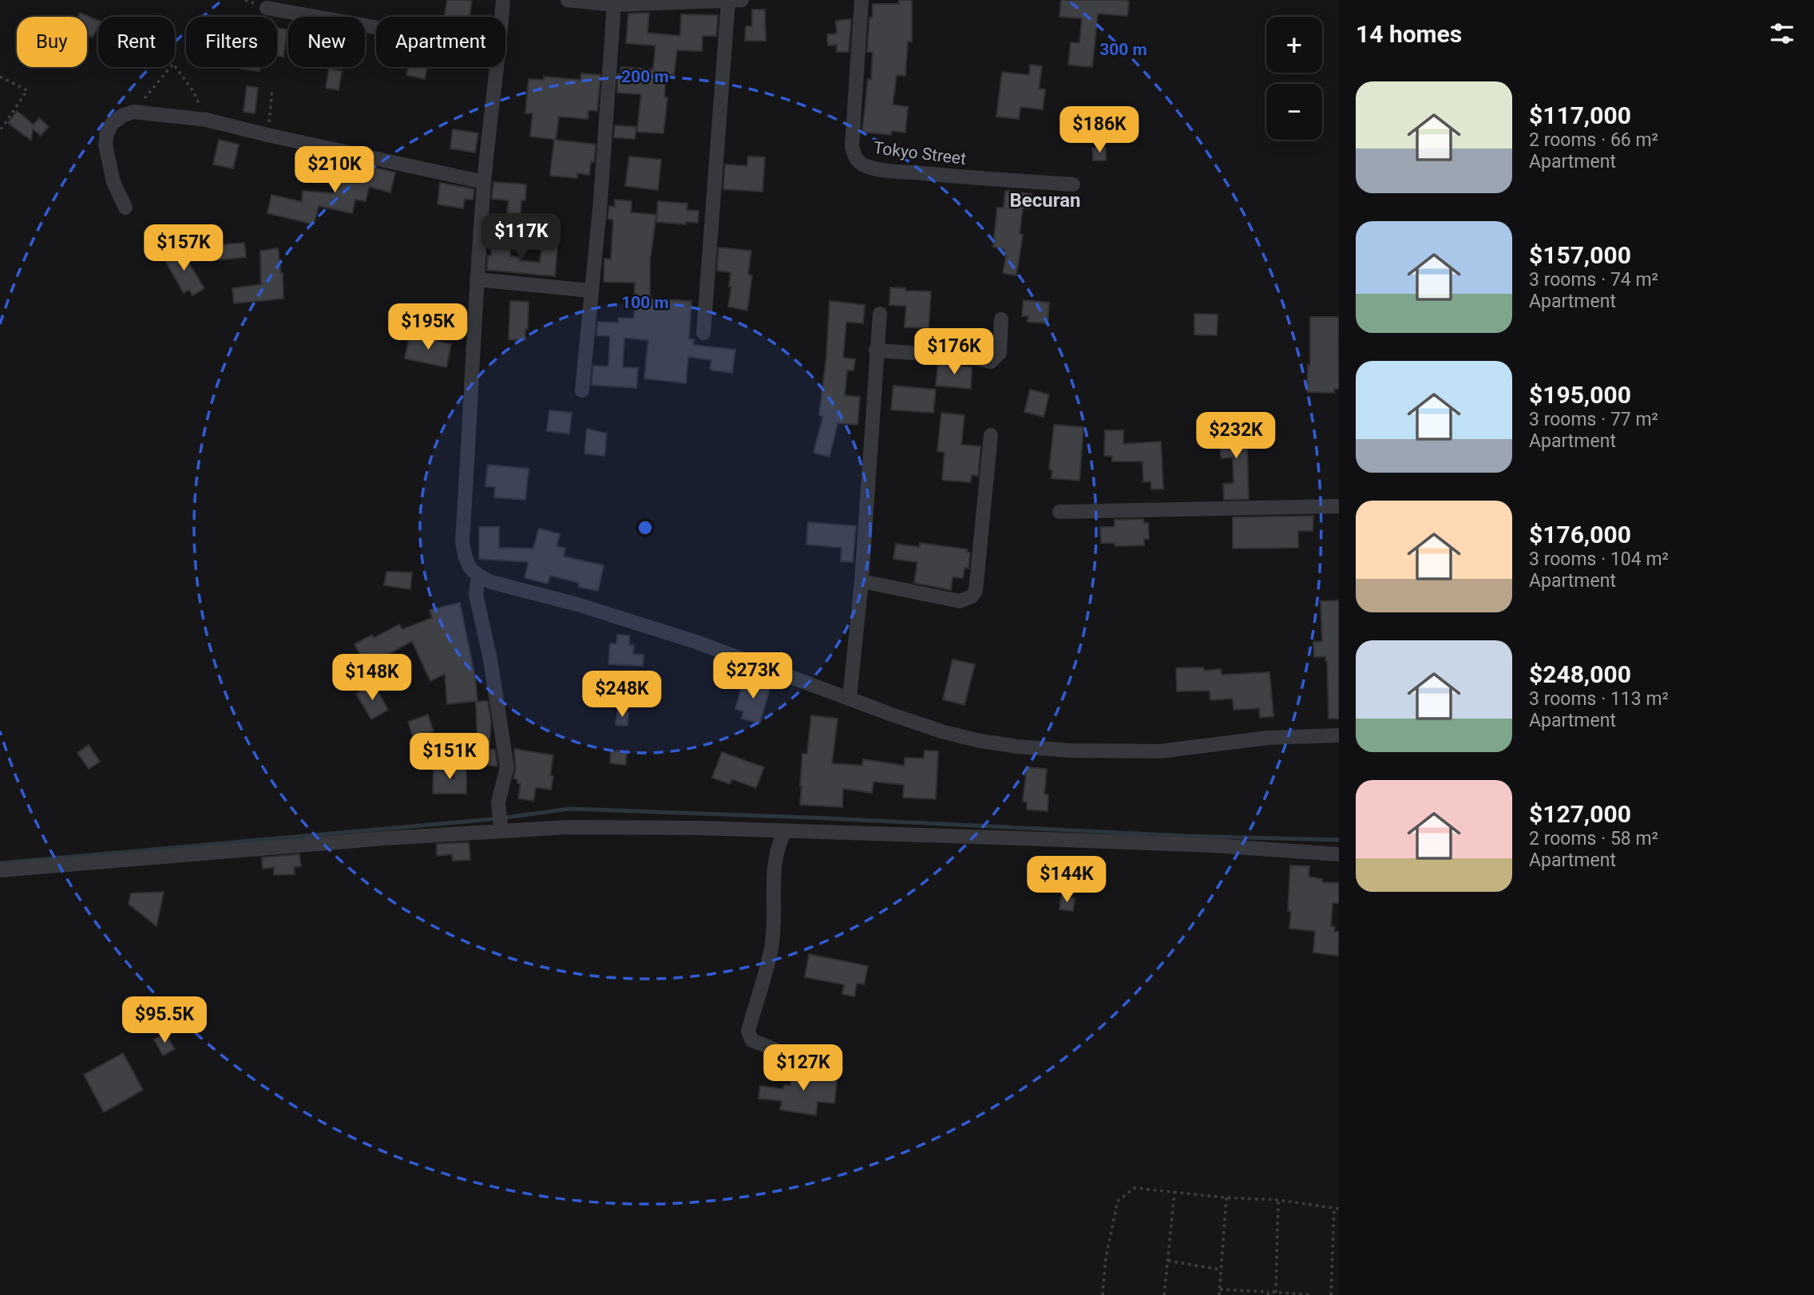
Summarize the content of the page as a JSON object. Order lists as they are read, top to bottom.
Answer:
{
  "streets": {
    "street": ["Tokyo Street"]
  },
  "districts": ["Becuran"],
  "page": {
    "heading": "14 homes",
    "map_buttons": ["+", "−"],
    "chip": [
      "Buy",
      "Rent",
      "Filters",
      "New",
      "Apartment"
    ],
    "list": [
      {
        "name": "$117,000",
        "note": "2 rooms · 66 m² · Apartment"
      },
      {
        "name": "$157,000",
        "note": "3 rooms · 74 m² · Apartment"
      },
      {
        "name": "$195,000",
        "note": "3 rooms · 77 m² · Apartment"
      },
      {
        "name": "$176,000",
        "note": "3 rooms · 104 m² · Apartment"
      },
      {
        "name": "$248,000",
        "note": "3 rooms · 113 m² · Apartment"
      },
      {
        "name": "$127,000",
        "note": "2 rooms · 58 m² · Apartment"
      }
    ],
    "price": [
      "$186K",
      "$210K",
      "$117K",
      "$157K",
      "$195K",
      "$176K",
      "$232K",
      "$273K",
      "$148K",
      "$248K",
      "$151K",
      "$144K",
      "$95.5K",
      "$127K"
    ]
  },
  "rings": ["300 m", "200 m", "100 m"]
}
